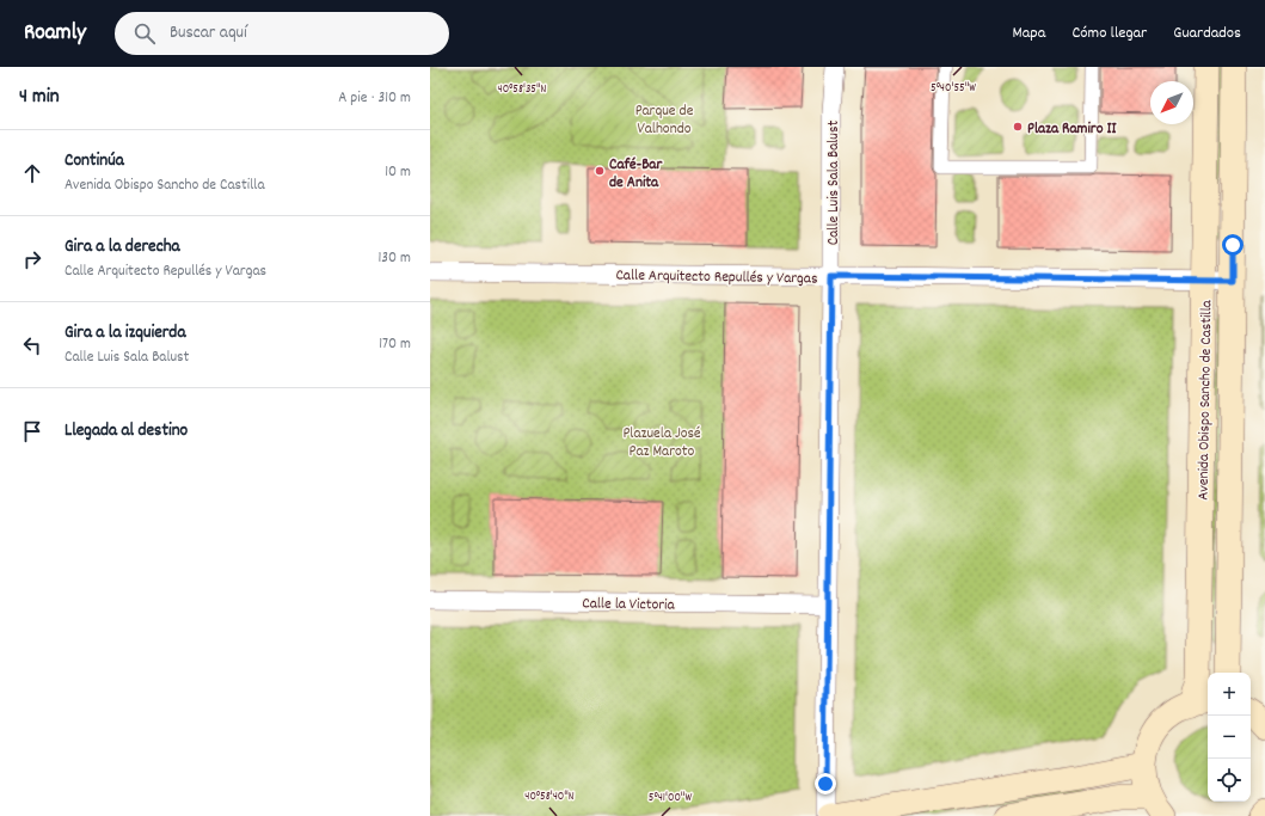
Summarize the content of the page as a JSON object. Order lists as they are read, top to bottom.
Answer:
{
  "streets": {
    "main road": ["Avenida Obispo Sancho de Castilla"],
    "street": ["Calle Luis Sala Balust", "Calle Arquitecto Repullés y Vargas", "Calle la Victoria"]
  },
  "crossings": [
    ["Calle Luis Sala Balust", "Calle Arquitecto Repullés y Vargas"],
    ["Calle Luis Sala Balust", "Calle la Victoria"],
    ["Calle Arquitecto Repullés y Vargas", "Avenida Obispo Sancho de Castilla"]
  ],
  "parks": ["Parque de Valhondo", "Plazuela José Paz Maroto"],
  "places": ["Plaza Ramiro II", "Café-Bar de Anita"],
  "north": "bottom left",
  "page": {
    "header": "Roamly",
    "search": "Buscar aquí",
    "nav": ["Mapa", "Cómo llegar", "Guardados"],
    "heading": ["4 min", "A pie · 310 m"],
    "list": [
      ["Continúa", "Avenida Obispo Sancho de Castilla", "10 m"],
      ["Gira a la derecha", "Calle Arquitecto Repullés y Vargas", "130 m"],
      ["Gira a la izquierda", "Calle Luis Sala Balust", "170 m"],
      "Llegada al destino"
    ],
    "map_buttons": ["+", "−"]
  },
  "coordinates": [
    "5°40'55\"W",
    "40°58'35\"N",
    "40°58'40\"N",
    "5°41'00\"W"
  ]
}
